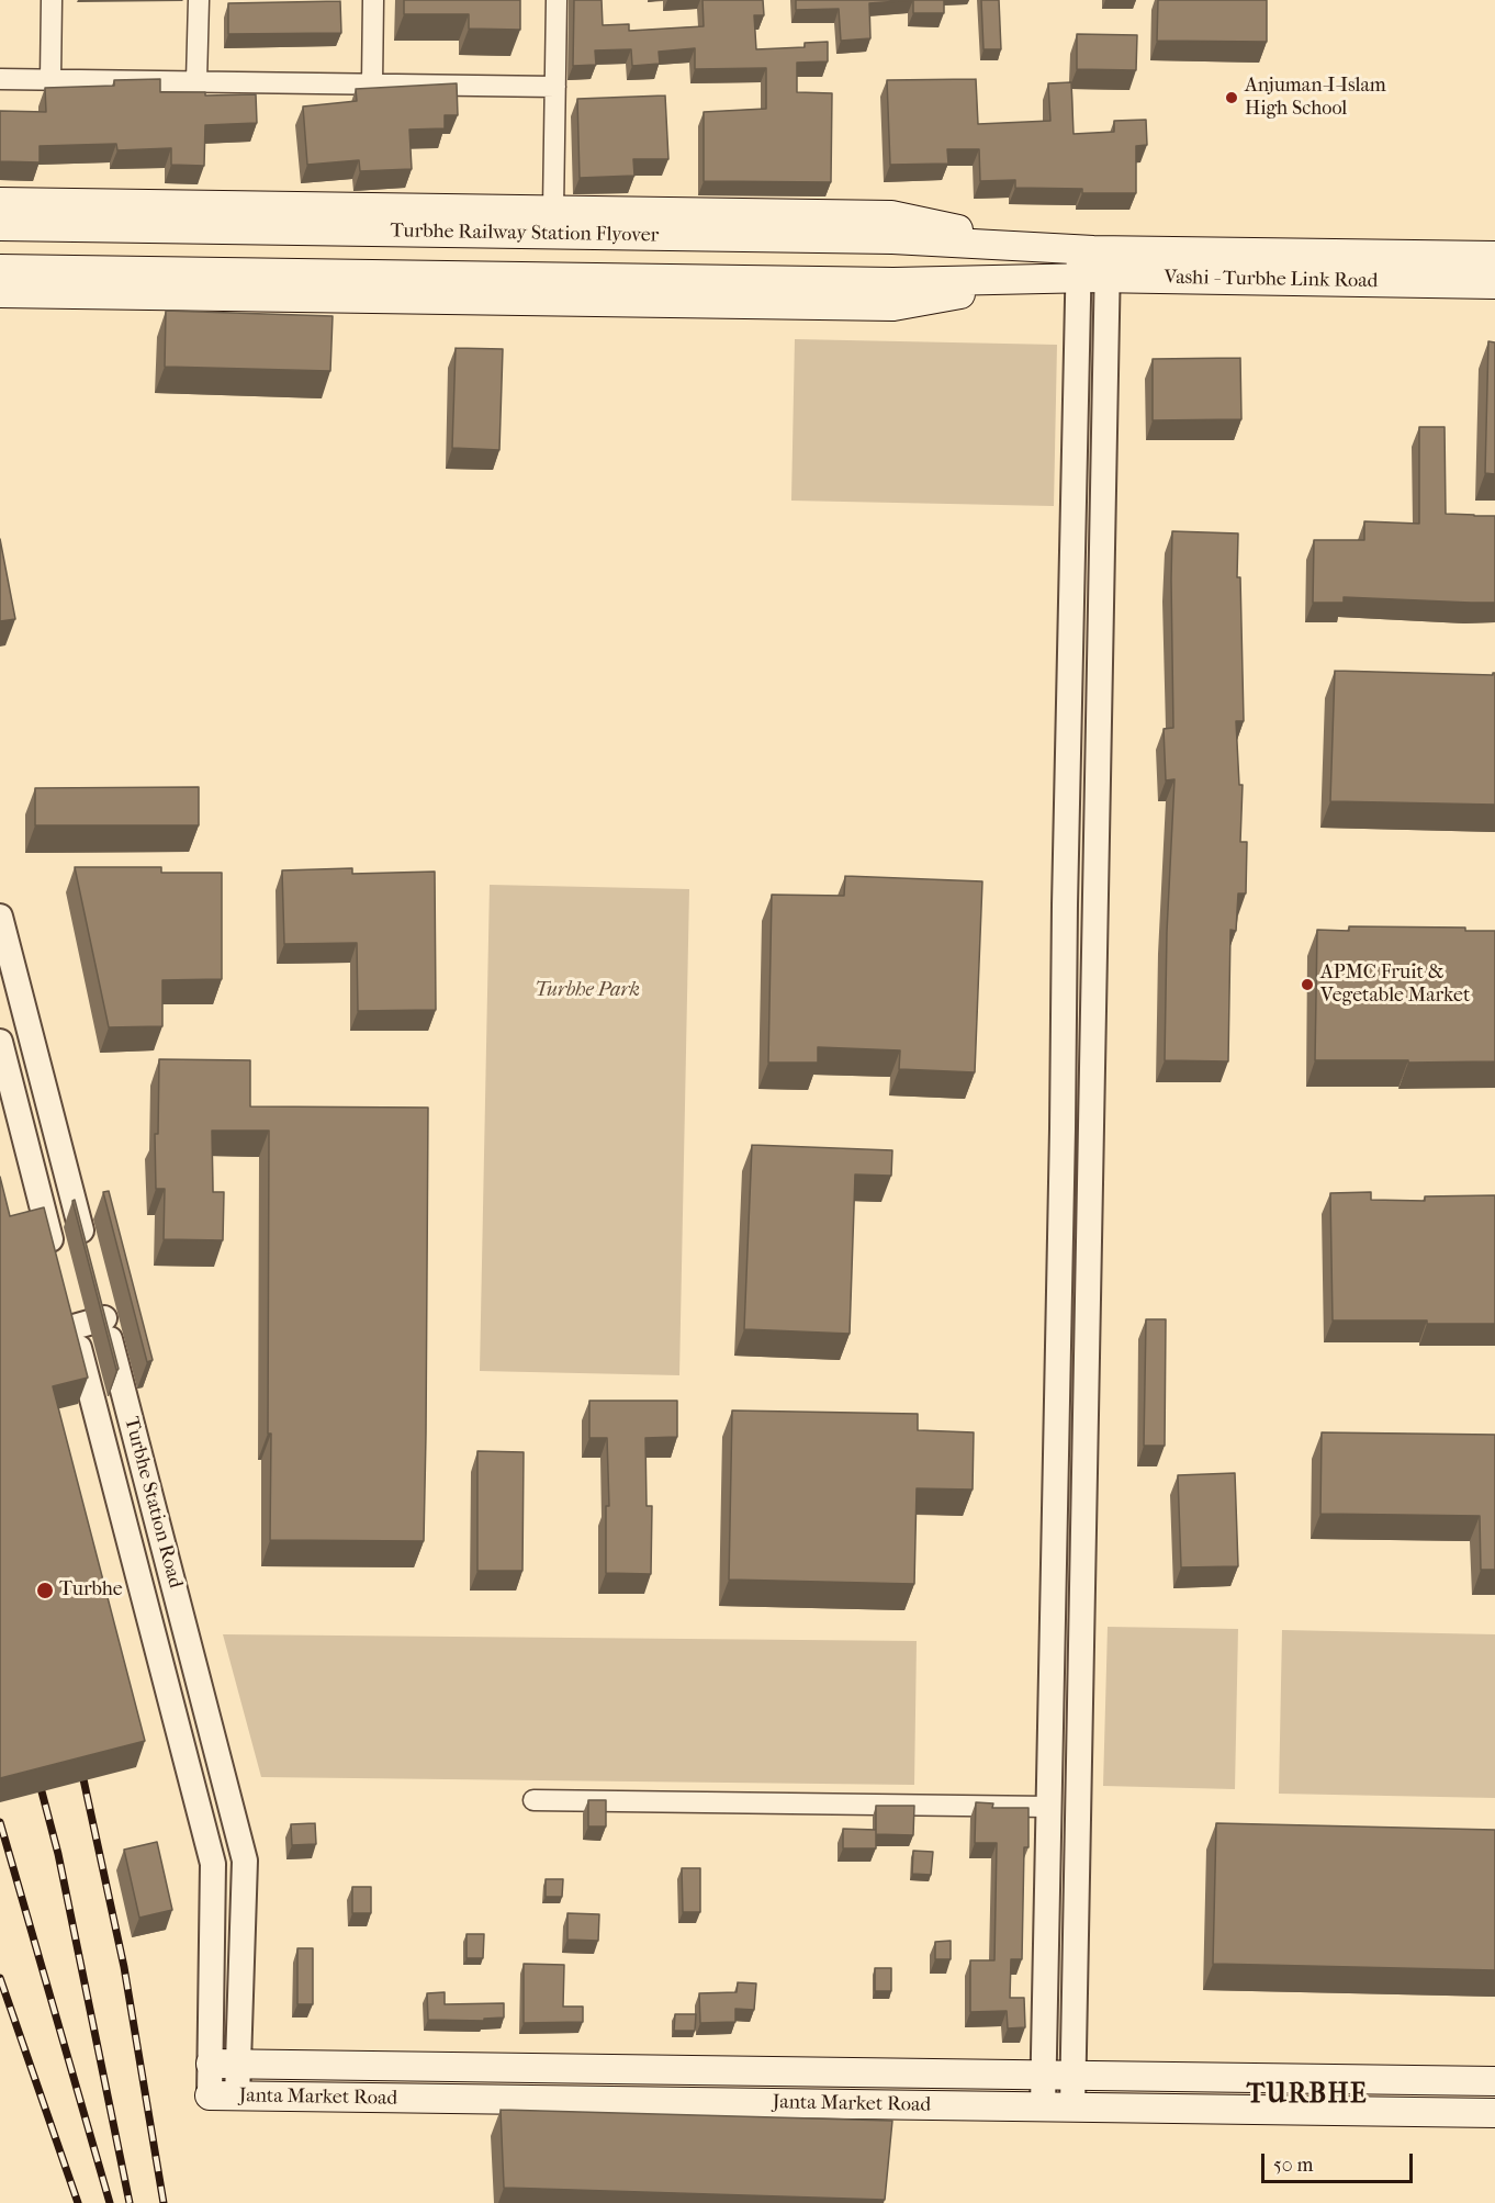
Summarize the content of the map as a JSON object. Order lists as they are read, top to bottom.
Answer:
{
  "streets": {
    "main road": ["Turbhe Railway Station Flyover", "Vashi - Turbhe Link Road", "Janta Market Road"],
    "street": ["Turbhe Station Road"]
  },
  "crossings": [
    ["Turbhe Railway Station Flyover", "Vashi - Turbhe Link Road"],
    ["Turbhe Station Road", "Janta Market Road"]
  ],
  "districts": ["TURBHE"],
  "parks": ["Turbhe Park"],
  "places": ["Anjuman-I-Islam High School", "APMC Fruit & Vegetable Market", "Turbhe"],
  "scale_bar": "50 m"
}
